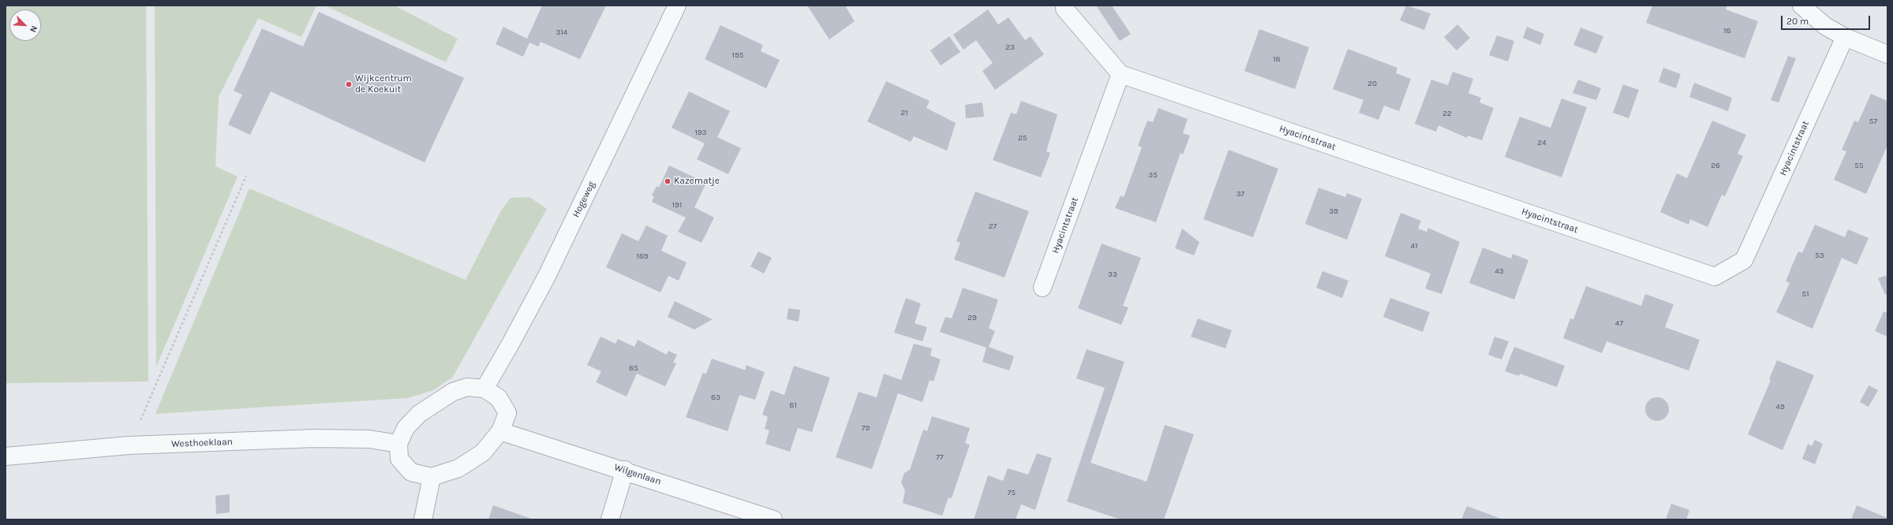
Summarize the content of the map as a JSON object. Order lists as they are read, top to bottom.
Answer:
{
  "streets": {
    "street": [
      "Hyacintstraat",
      "Hogeweg",
      "Westhoeklaan",
      "Wilgenlaan"
    ]
  },
  "crossings": [
    ["Hogeweg", "Westhoeklaan"],
    ["Hogeweg", "Wilgenlaan"],
    ["Westhoeklaan", "Wilgenlaan"]
  ],
  "places": ["Wijkcentrum de Koekuit", "Kazematje"],
  "house_numbers": [
    "18",
    "314",
    "23",
    "195",
    "18",
    "20",
    "21",
    "22",
    "57",
    "193",
    "25",
    "24",
    "26",
    "55",
    "35",
    "37",
    "191",
    "39",
    "27",
    "41",
    "53",
    "189",
    "43",
    "33",
    "51",
    "29",
    "47",
    "85",
    "83",
    "81",
    "49",
    "79",
    "77",
    "75"
  ],
  "scale_bar": "20 m",
  "north": "bottom right"
}
